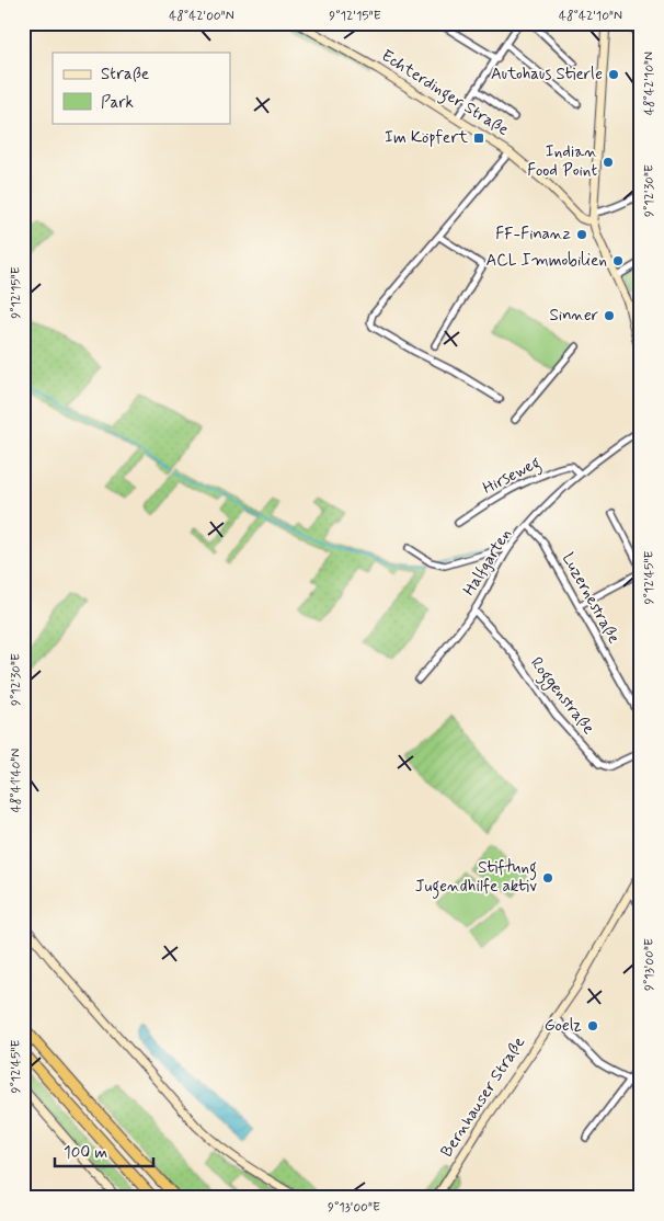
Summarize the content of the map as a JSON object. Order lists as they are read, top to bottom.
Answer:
{
  "streets": {
    "main road": ["Echterdinger Straße", "Bernhauser Straße"],
    "street": [
      "Hirseweg",
      "Halfgarten",
      "Luzernestraße",
      "Roggenstraße"
    ]
  },
  "crossings": [
    ["Hirseweg", "Halfgarten"],
    ["Halfgarten", "Luzernestraße"],
    ["Halfgarten", "Roggenstraße"]
  ],
  "places": {
    "other": [
      "Autohaus Stierle",
      "Indian Food Point",
      "FF-Finanz",
      "ACL Immobilien",
      "Sinner",
      "Stiftung Jugendhilfe aktiv",
      "Goelz"
    ],
    "transit": ["Im Köpfert"]
  },
  "legend": ["Straße", "Park"],
  "scale_bar": "100 m",
  "coordinates": [
    "48°42'00\"N",
    "9°12'15\"E",
    "48°42'10\"N",
    "9°12'30\"E",
    "9°12'45\"E",
    "48°41'40\"N",
    "9°13'00\"E"
  ]
}
